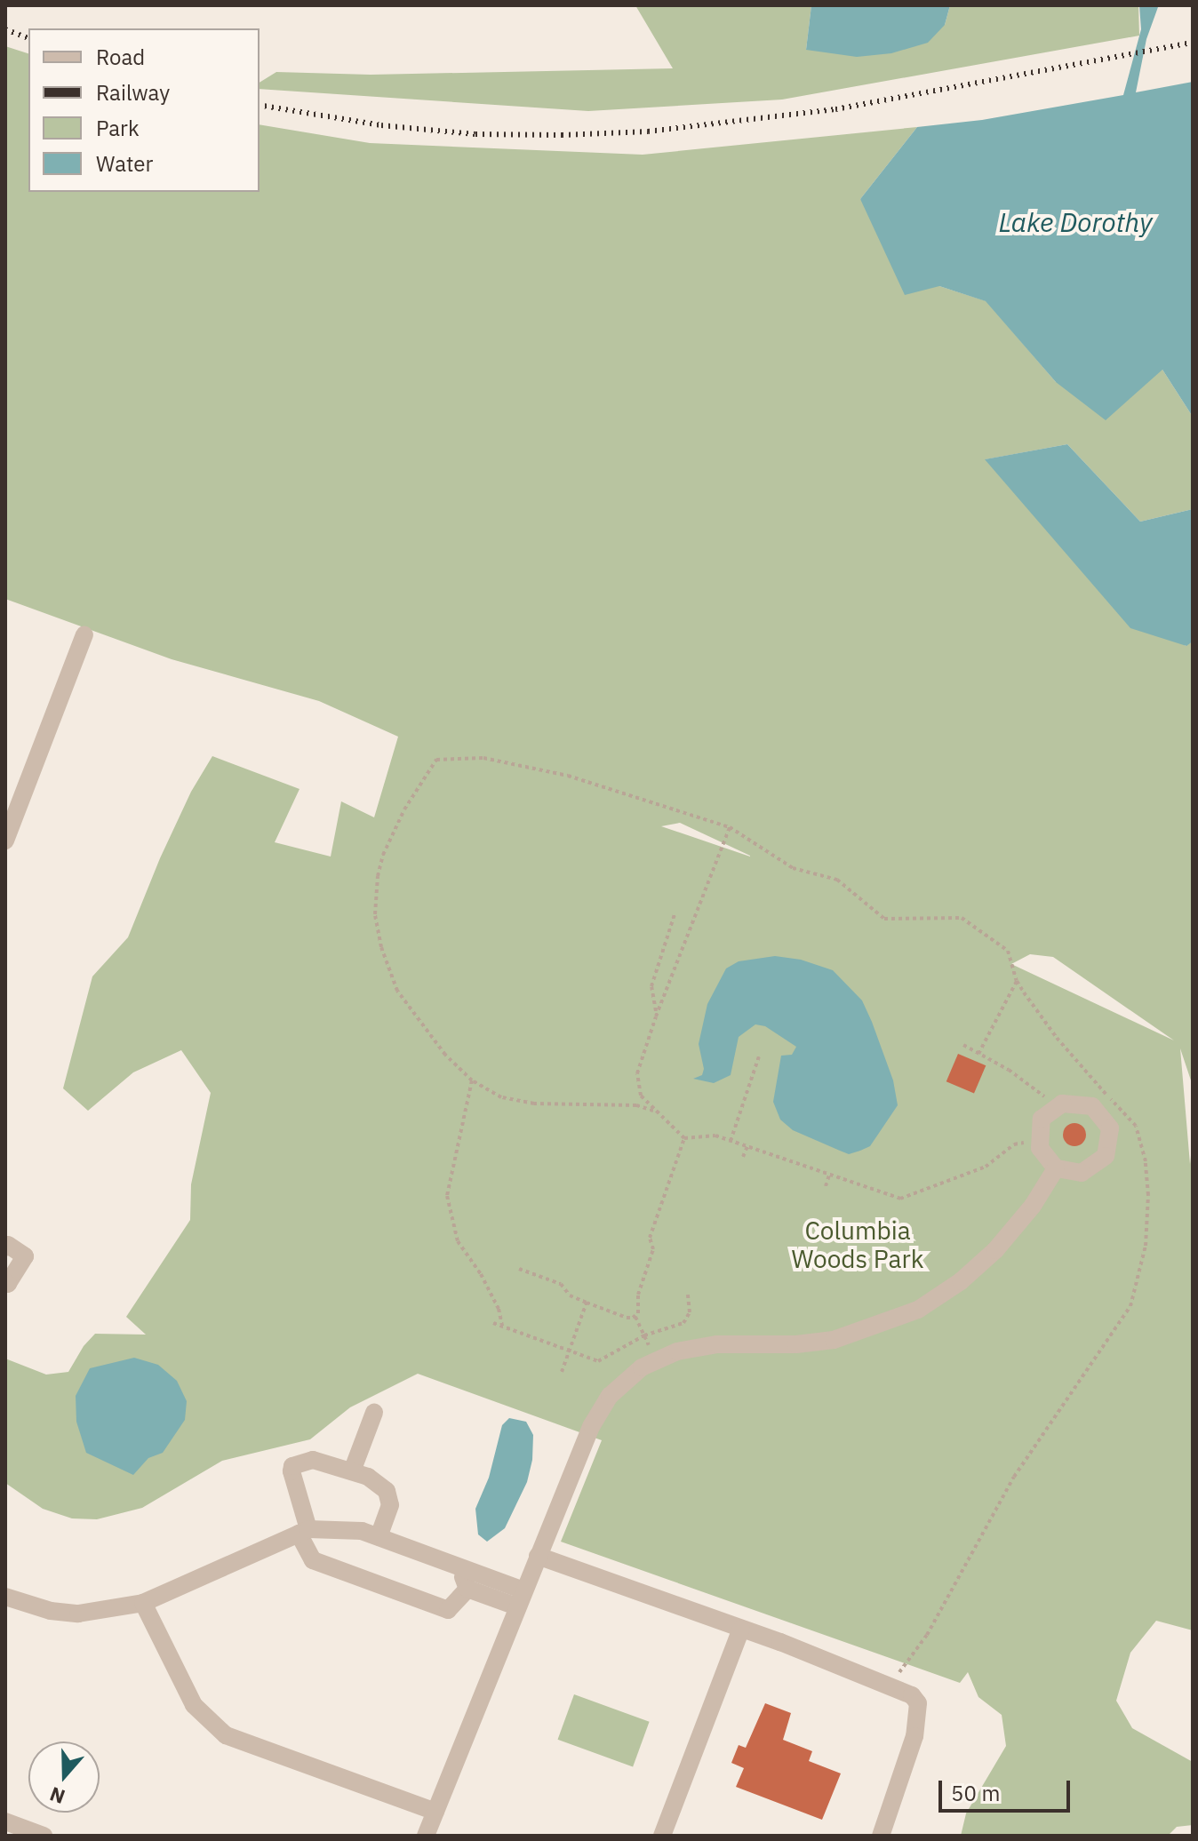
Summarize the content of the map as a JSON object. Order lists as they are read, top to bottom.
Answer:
{
  "water": ["Lake Dorothy"],
  "parks": ["Columbia Woods Park"],
  "legend": [
    "Road",
    "Railway",
    "Park",
    "Water"
  ],
  "scale_bar": "50 m",
  "north": "bottom"
}
